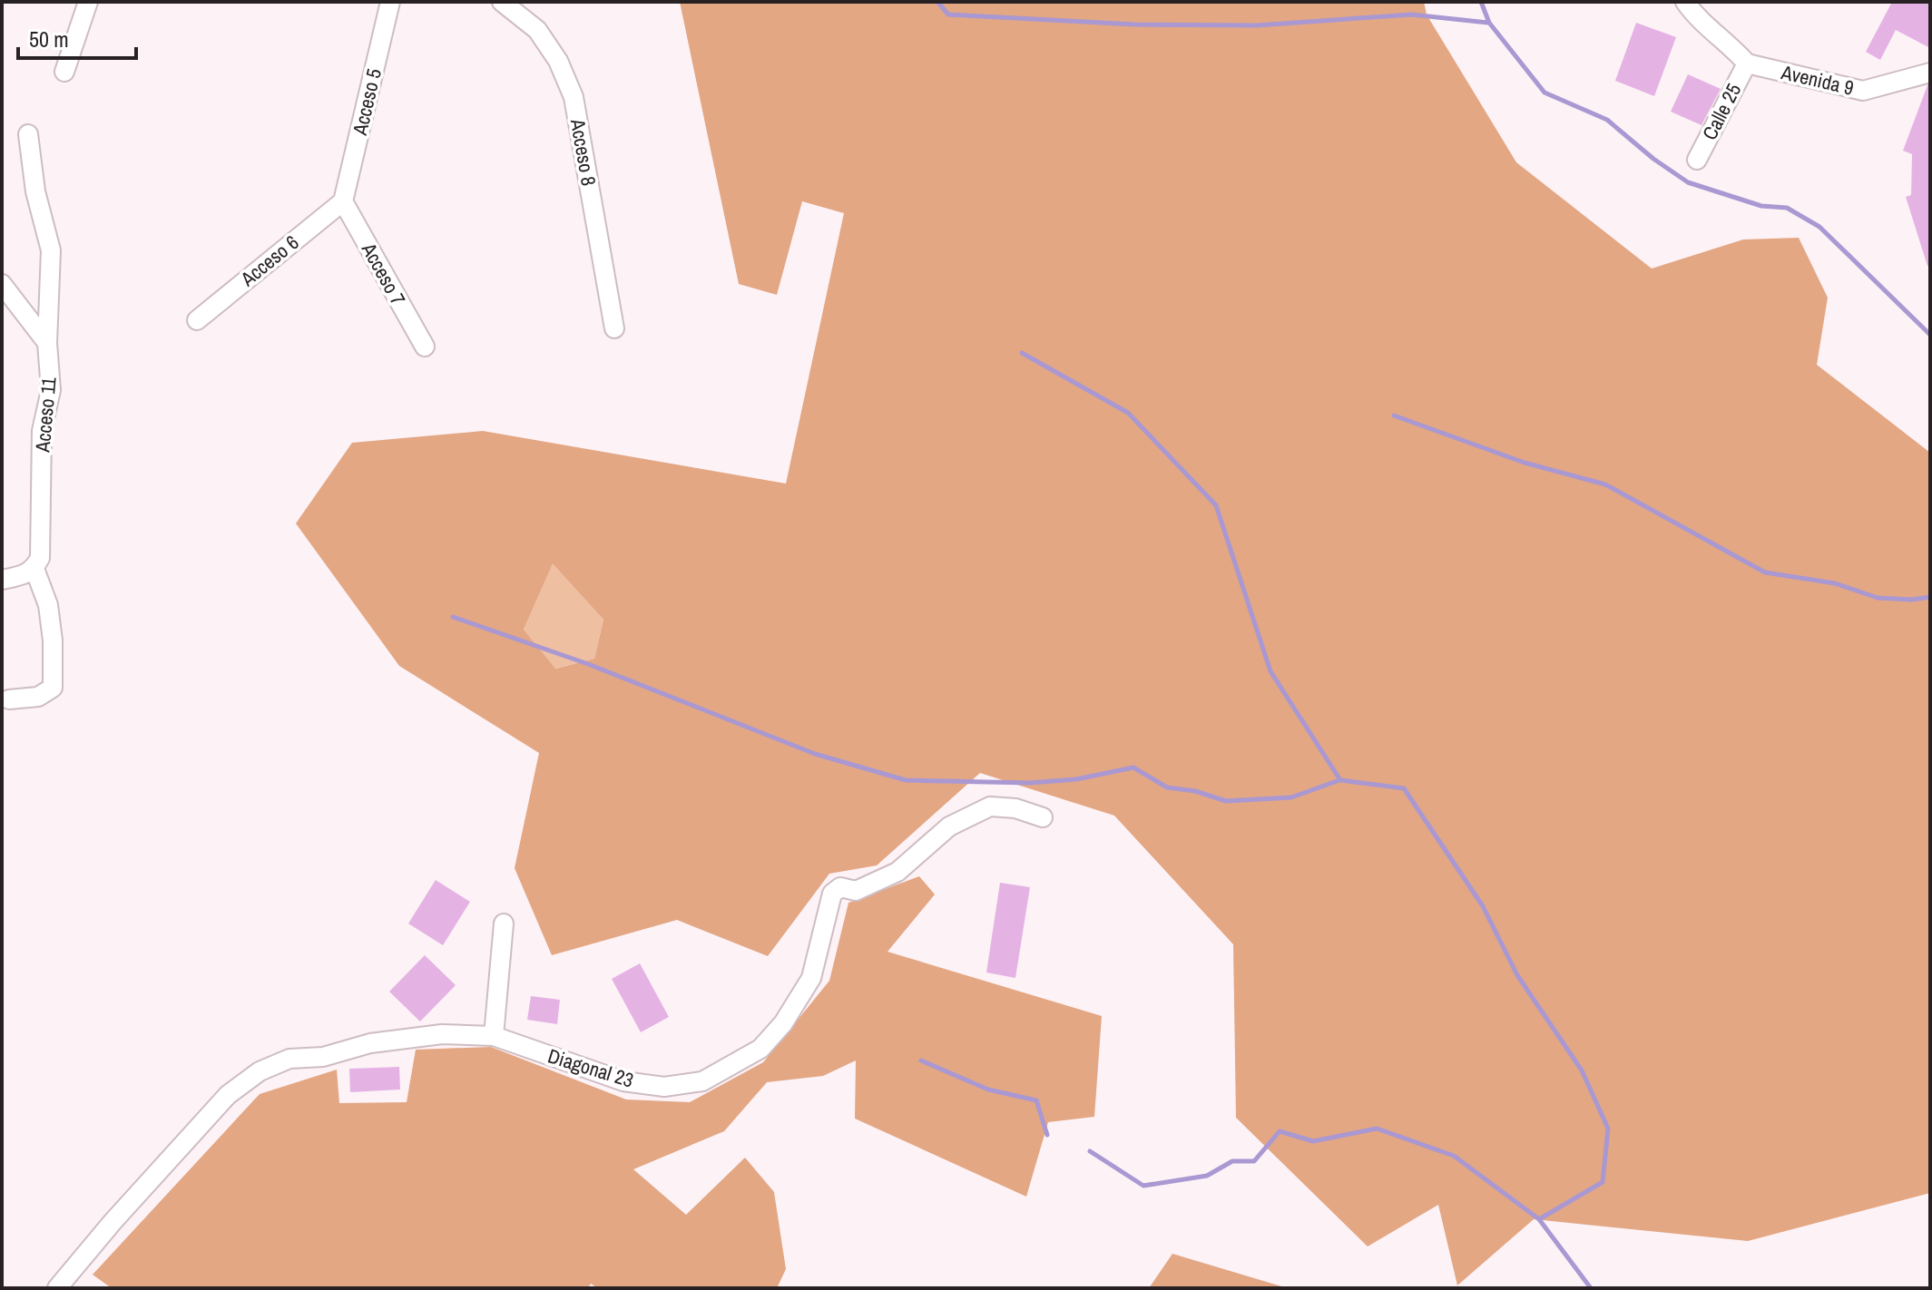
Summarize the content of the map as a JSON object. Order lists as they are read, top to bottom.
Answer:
{
  "streets": {
    "street": [
      "Avenida 9",
      "Acceso 5",
      "Calle 25",
      "Acceso 8",
      "Acceso 6",
      "Acceso 7",
      "Acceso 11",
      "Diagonal 23"
    ]
  },
  "crossings": [
    ["Avenida 9", "Calle 25"],
    ["Acceso 5", "Acceso 6"],
    ["Acceso 5", "Acceso 7"],
    ["Acceso 6", "Acceso 7"]
  ],
  "scale_bar": "50 m"
}
